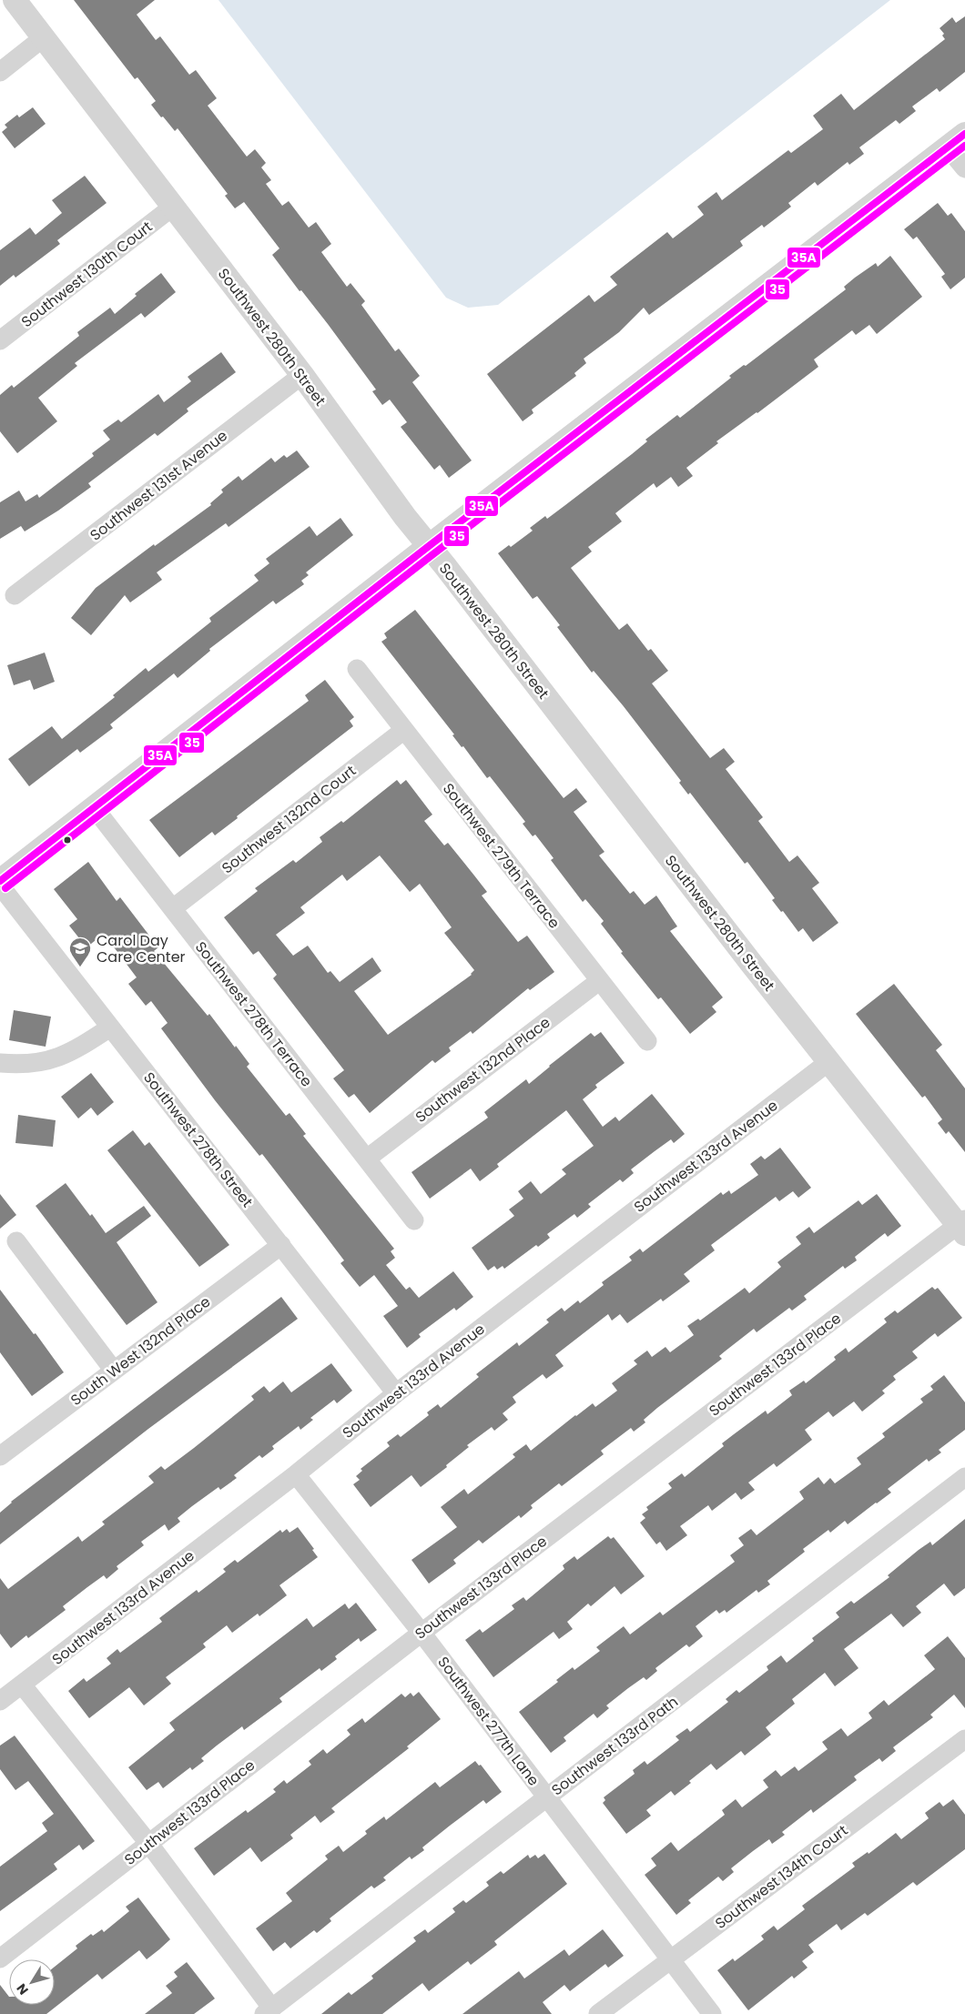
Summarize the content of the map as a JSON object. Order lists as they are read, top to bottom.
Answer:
{
  "streets": {
    "street": [
      "Southwest 130th Court",
      "Southwest 280th Street",
      "Southwest 131st Avenue",
      "Southwest 132nd Court",
      "Southwest 279th Terrace",
      "Southwest 278th Terrace",
      "Southwest 132nd Place",
      "Southwest 278th Street",
      "Southwest 133rd Avenue",
      "South West 132nd Place",
      "Southwest 133rd Place",
      "Southwest 277th Lane",
      "Southwest 133rd Path",
      "Southwest 134th Court"
    ]
  },
  "crossings": [
    ["Southwest 130th Court", "Southwest 280th Street"],
    ["Southwest 280th Street", "Southwest 131st Avenue"],
    ["Southwest 280th Street", "Southwest 133rd Avenue"],
    ["Southwest 280th Street", "Southwest 133rd Place"],
    ["Southwest 132nd Court", "Southwest 279th Terrace"],
    ["Southwest 132nd Court", "Southwest 278th Terrace"],
    ["Southwest 279th Terrace", "Southwest 132nd Place"],
    ["Southwest 278th Terrace", "Southwest 132nd Place"],
    ["Southwest 278th Street", "Southwest 133rd Avenue"],
    ["Southwest 278th Street", "South West 132nd Place"],
    ["Southwest 133rd Avenue", "Southwest 277th Lane"],
    ["Southwest 133rd Place", "Southwest 277th Lane"],
    ["Southwest 277th Lane", "Southwest 133rd Path"],
    ["Southwest 277th Lane", "Southwest 134th Court"]
  ],
  "places": {
    "school or university": ["Carol Day Care Center"]
  },
  "lines": ["transit line 35A", "transit line 35"],
  "north": "bottom left"
}
